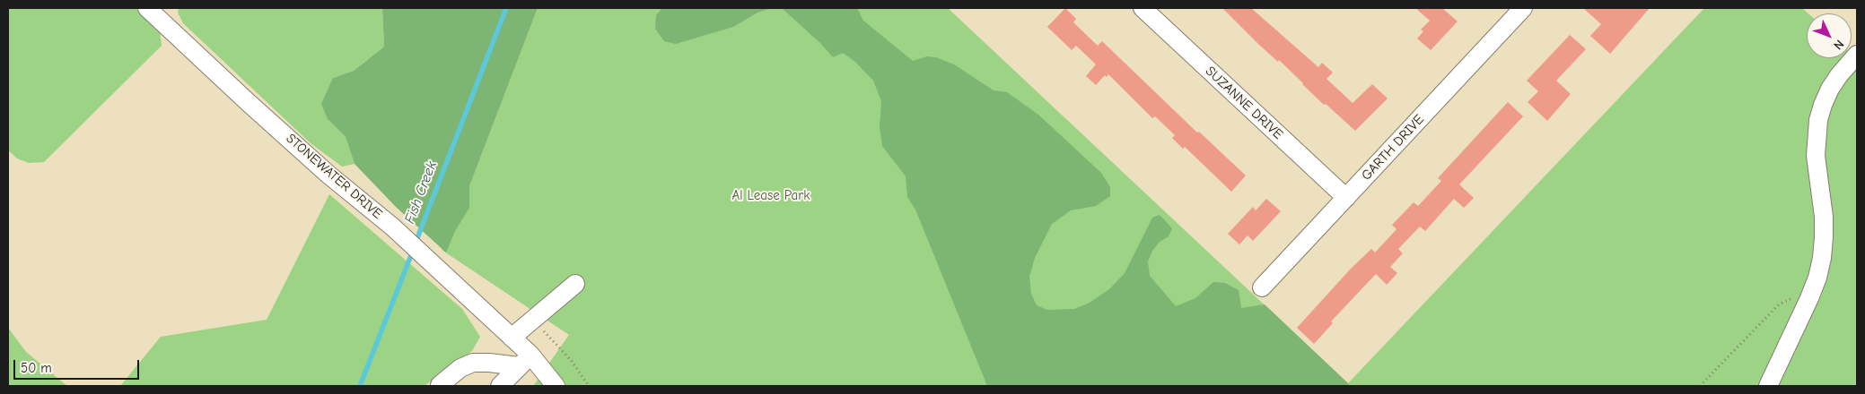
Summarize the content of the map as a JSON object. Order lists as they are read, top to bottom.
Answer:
{
  "streets": {
    "street": ["SUZANNE DRIVE", "GARTH DRIVE", "STONEWATER DRIVE"]
  },
  "crossings": [
    ["SUZANNE DRIVE", "GARTH DRIVE"]
  ],
  "water": ["Fish Creek"],
  "parks": ["Al Lease Park"],
  "scale_bar": "50 m",
  "north": "bottom right"
}
